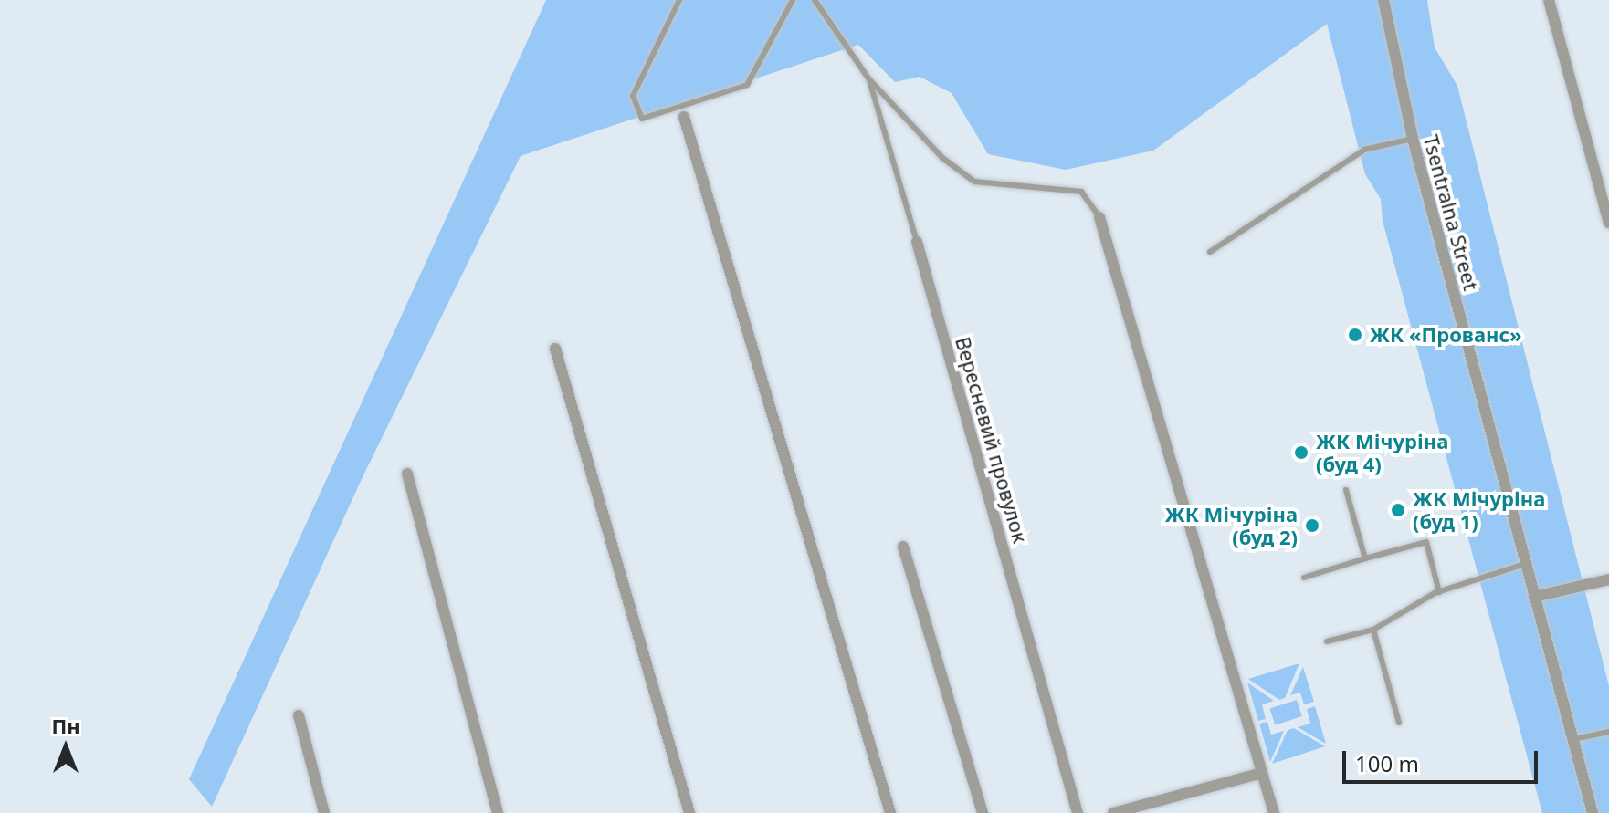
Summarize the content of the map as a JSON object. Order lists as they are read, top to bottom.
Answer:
{
  "streets": {
    "street": ["Tsentralna Street", "Вересневий провулок"]
  },
  "places": [
    "ЖК «Прованс»",
    "ЖК Мічуріна (буд 4)",
    "ЖК Мічуріна (буд 1)",
    "ЖК Мічуріна (буд 2)"
  ],
  "scale_bar": "100 m",
  "north": "top"
}
